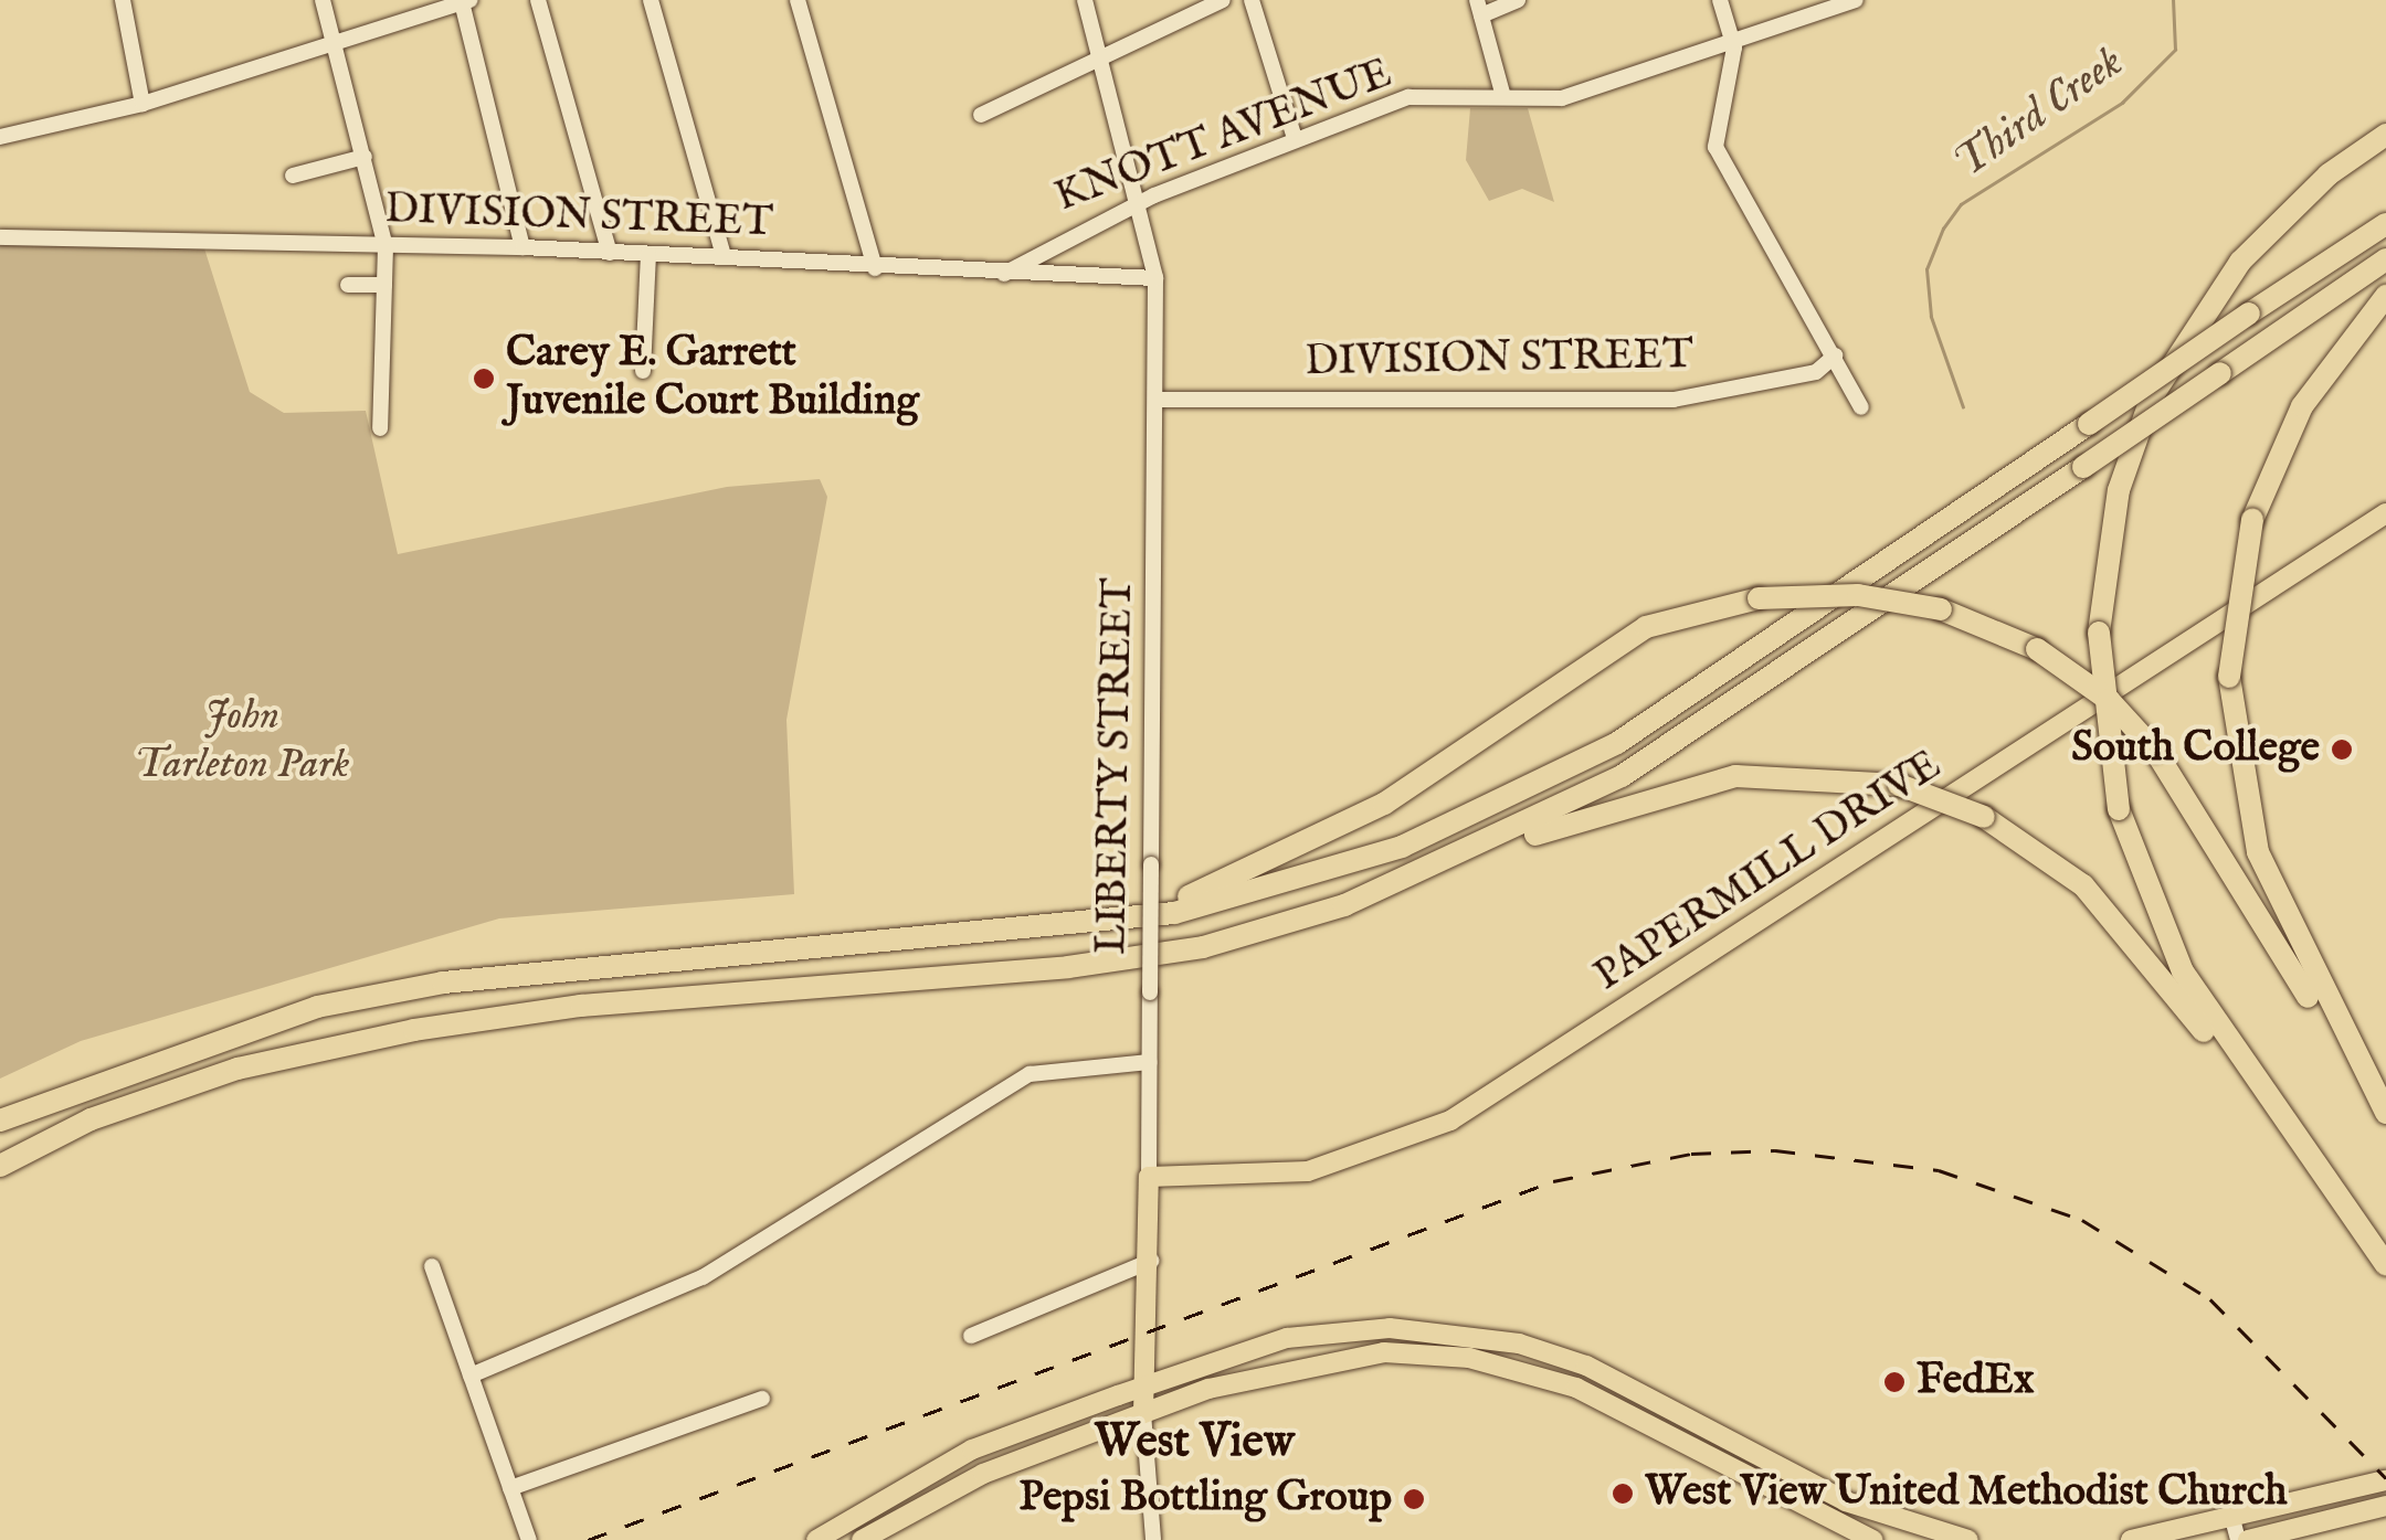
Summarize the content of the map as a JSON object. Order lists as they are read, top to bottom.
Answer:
{
  "streets": {
    "main road": ["LIBERTY STREET", "PAPERMILL DRIVE"],
    "street": ["KNOTT AVENUE", "DIVISION STREET"]
  },
  "crossings": [
    ["KNOTT AVENUE", "DIVISION STREET"],
    ["KNOTT AVENUE", "LIBERTY STREET"],
    ["DIVISION STREET", "LIBERTY STREET"],
    ["LIBERTY STREET", "PAPERMILL DRIVE"]
  ],
  "districts": ["West View"],
  "water": ["Third Creek"],
  "parks": ["John Tarleton Park"],
  "places": [
    "Carey E. Garrett Juvenile Court Building",
    "South College",
    "FedEx",
    "West View United Methodist Church",
    "Pepsi Bottling Group"
  ]
}
